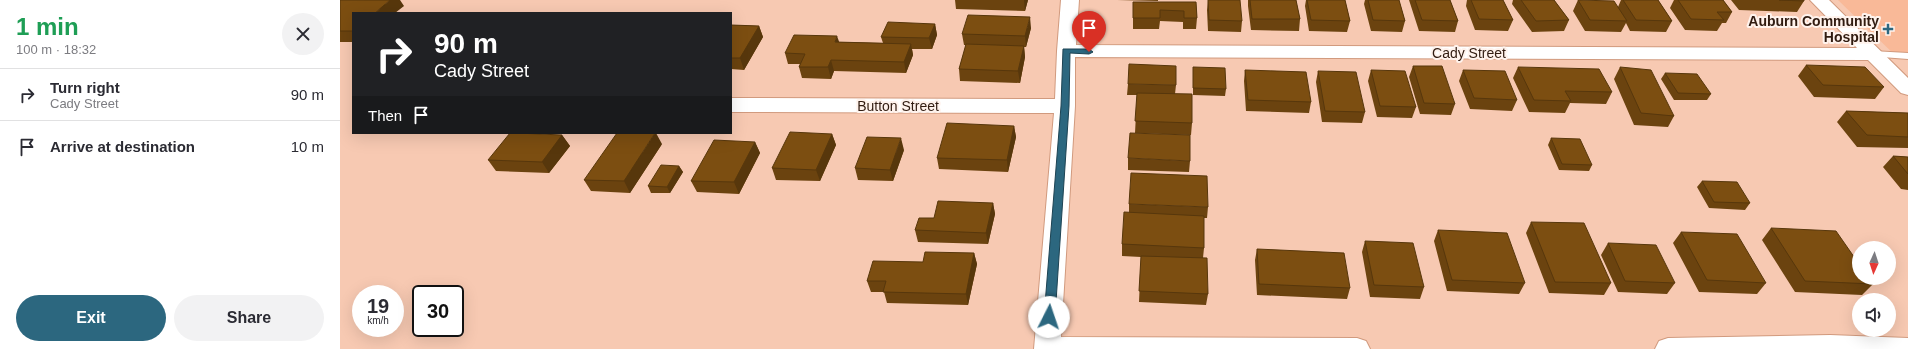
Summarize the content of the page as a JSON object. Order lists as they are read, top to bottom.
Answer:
{
  "streets": {
    "street": ["Cady Street", "Button Street"]
  },
  "places": {
    "health": ["Auburn Community Hospital"]
  },
  "north": "bottom",
  "page": {
    "heading": ["1 min", "100 m · 18:32"],
    "turn": ["90 m", "Cady Street"],
    "list": [
      {
        "name": "Turn right",
        "note": "Cady Street",
        "value": "90 m"
      },
      {
        "name": "Arrive at destination",
        "value": "10 m"
      }
    ],
    "then": "Then",
    "speed": "19 km/h",
    "limit": "30",
    "buttons": ["Exit", "Share"]
  }
}
